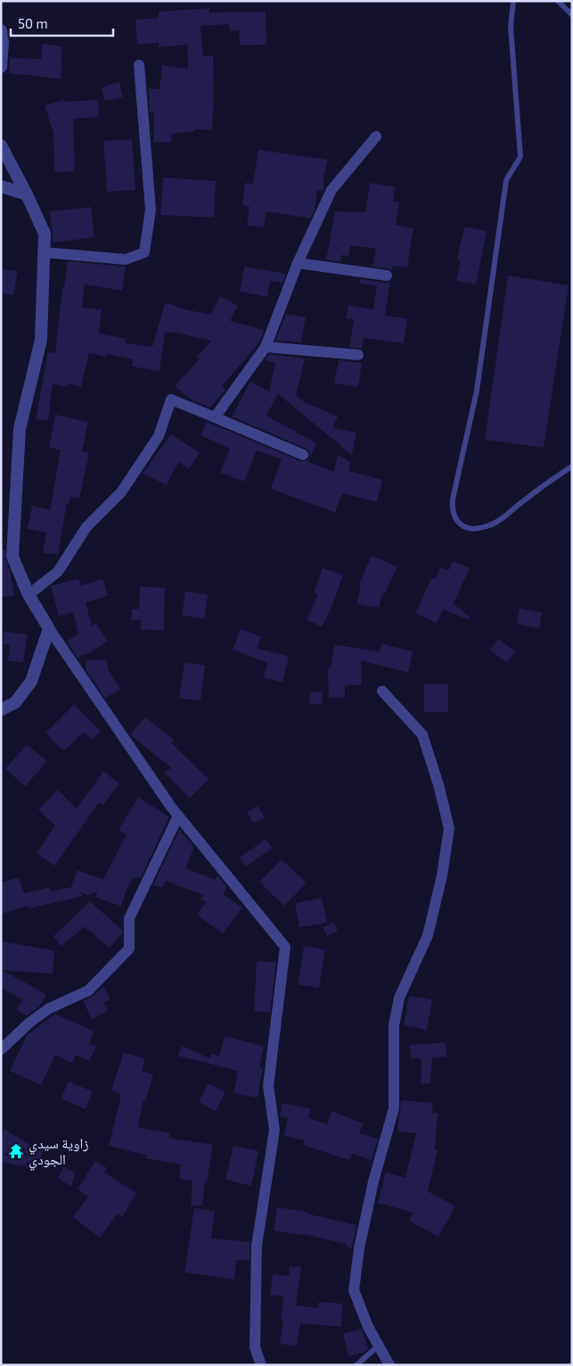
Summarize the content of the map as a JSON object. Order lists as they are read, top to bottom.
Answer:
{
  "places": {
    "temple": ["زاوية سيدي الجودي"]
  },
  "scale_bar": "50 m"
}
